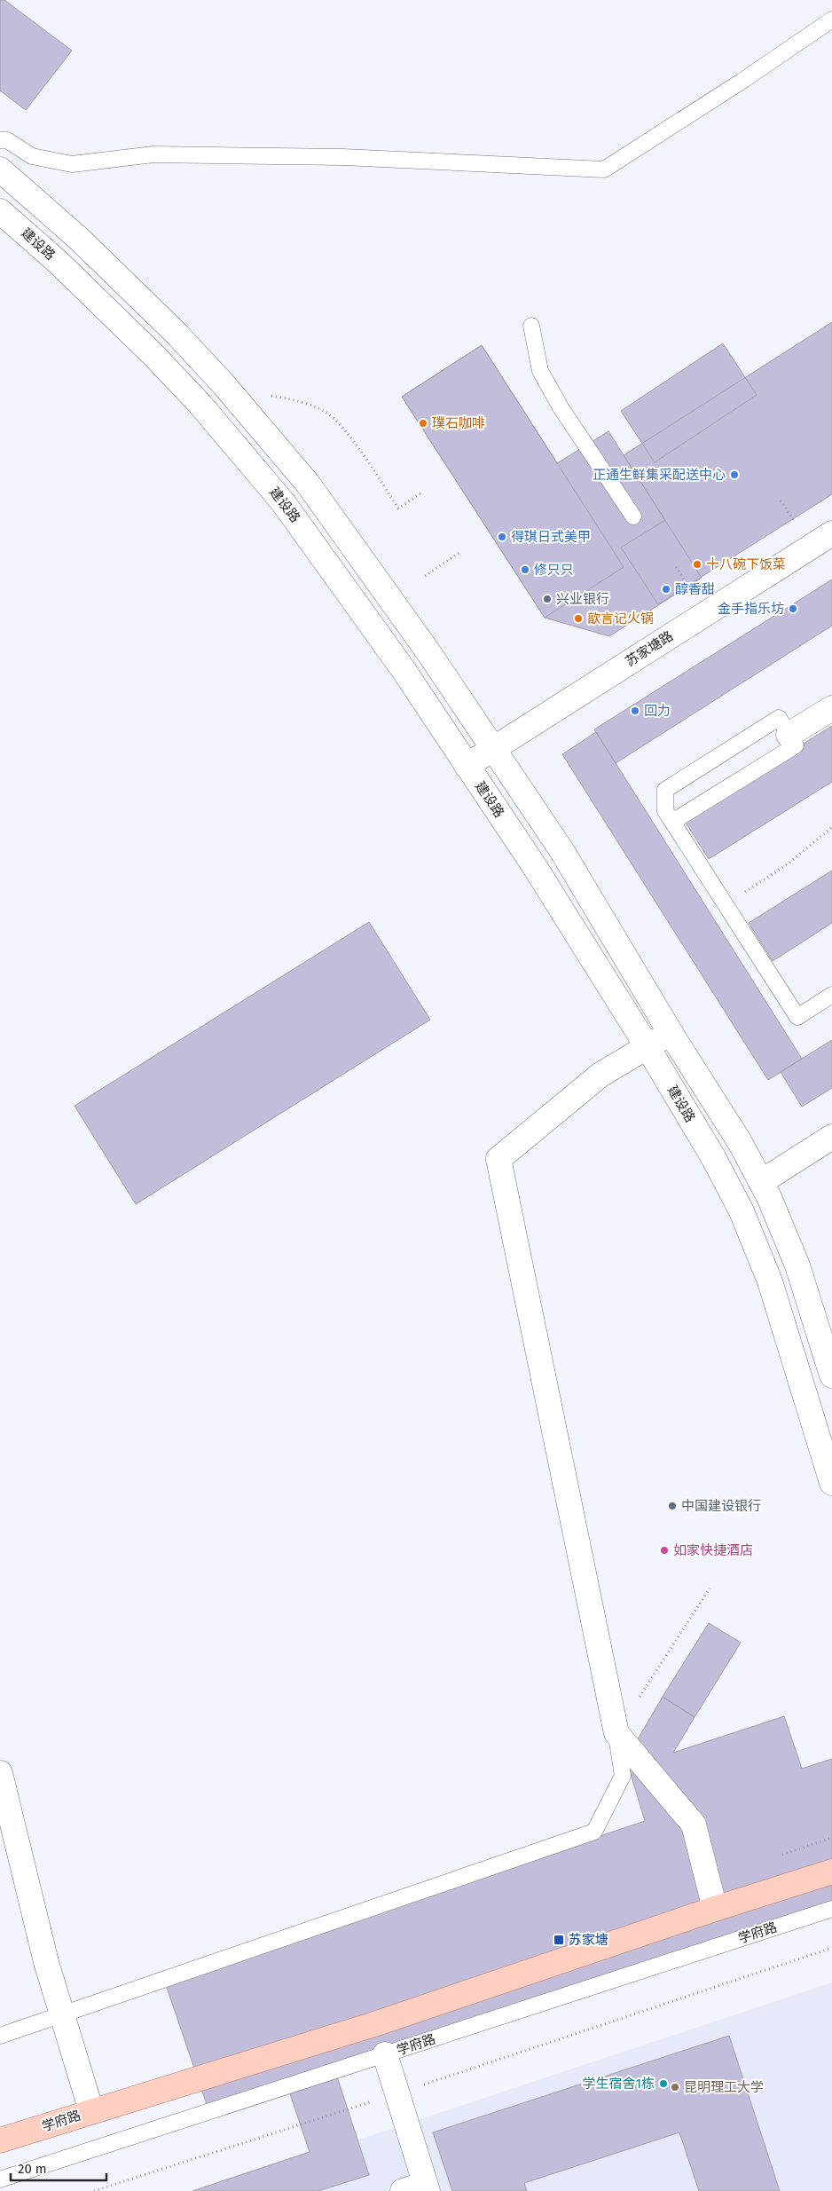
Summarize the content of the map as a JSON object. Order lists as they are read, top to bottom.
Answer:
{
  "streets": {
    "main road": ["学府路"],
    "street": ["建设路", "苏家塘路"]
  },
  "crossings": [
    ["建设路", "苏家塘路"]
  ],
  "places": {
    "other": [
      "璞石咖啡",
      "正通生鲜集采配送中心",
      "得琪日式美甲",
      "十八碗下饭菜",
      "修只只",
      "醇香甜",
      "兴业银行",
      "金手指乐坊",
      "歆言记火锅",
      "回力",
      "中国建设银行",
      "如家快捷酒店",
      "学生宿舍1栋",
      "昆明理工大学"
    ],
    "transit": ["苏家塘"]
  },
  "scale_bar": "20 m"
}
